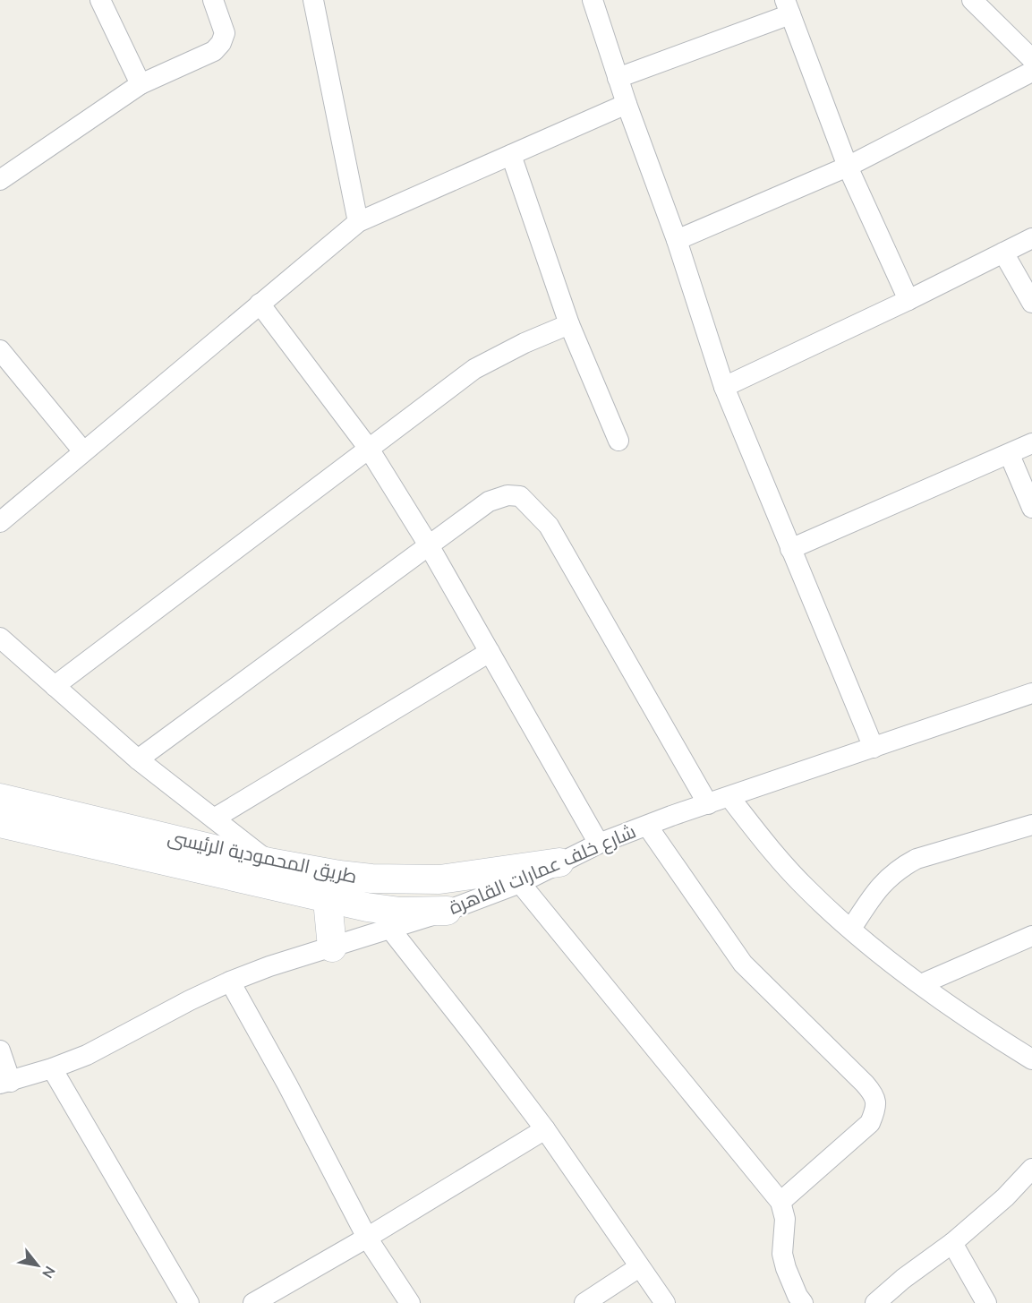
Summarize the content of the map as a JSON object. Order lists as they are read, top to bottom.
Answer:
{
  "streets": {
    "street": ["طريق المحمودية الرئيسى", "شارع خلف عمارات القاهرة"]
  },
  "crossings": [
    ["طريق المحمودية الرئيسى", "شارع خلف عمارات القاهرة"]
  ],
  "north": "bottom right"
}
